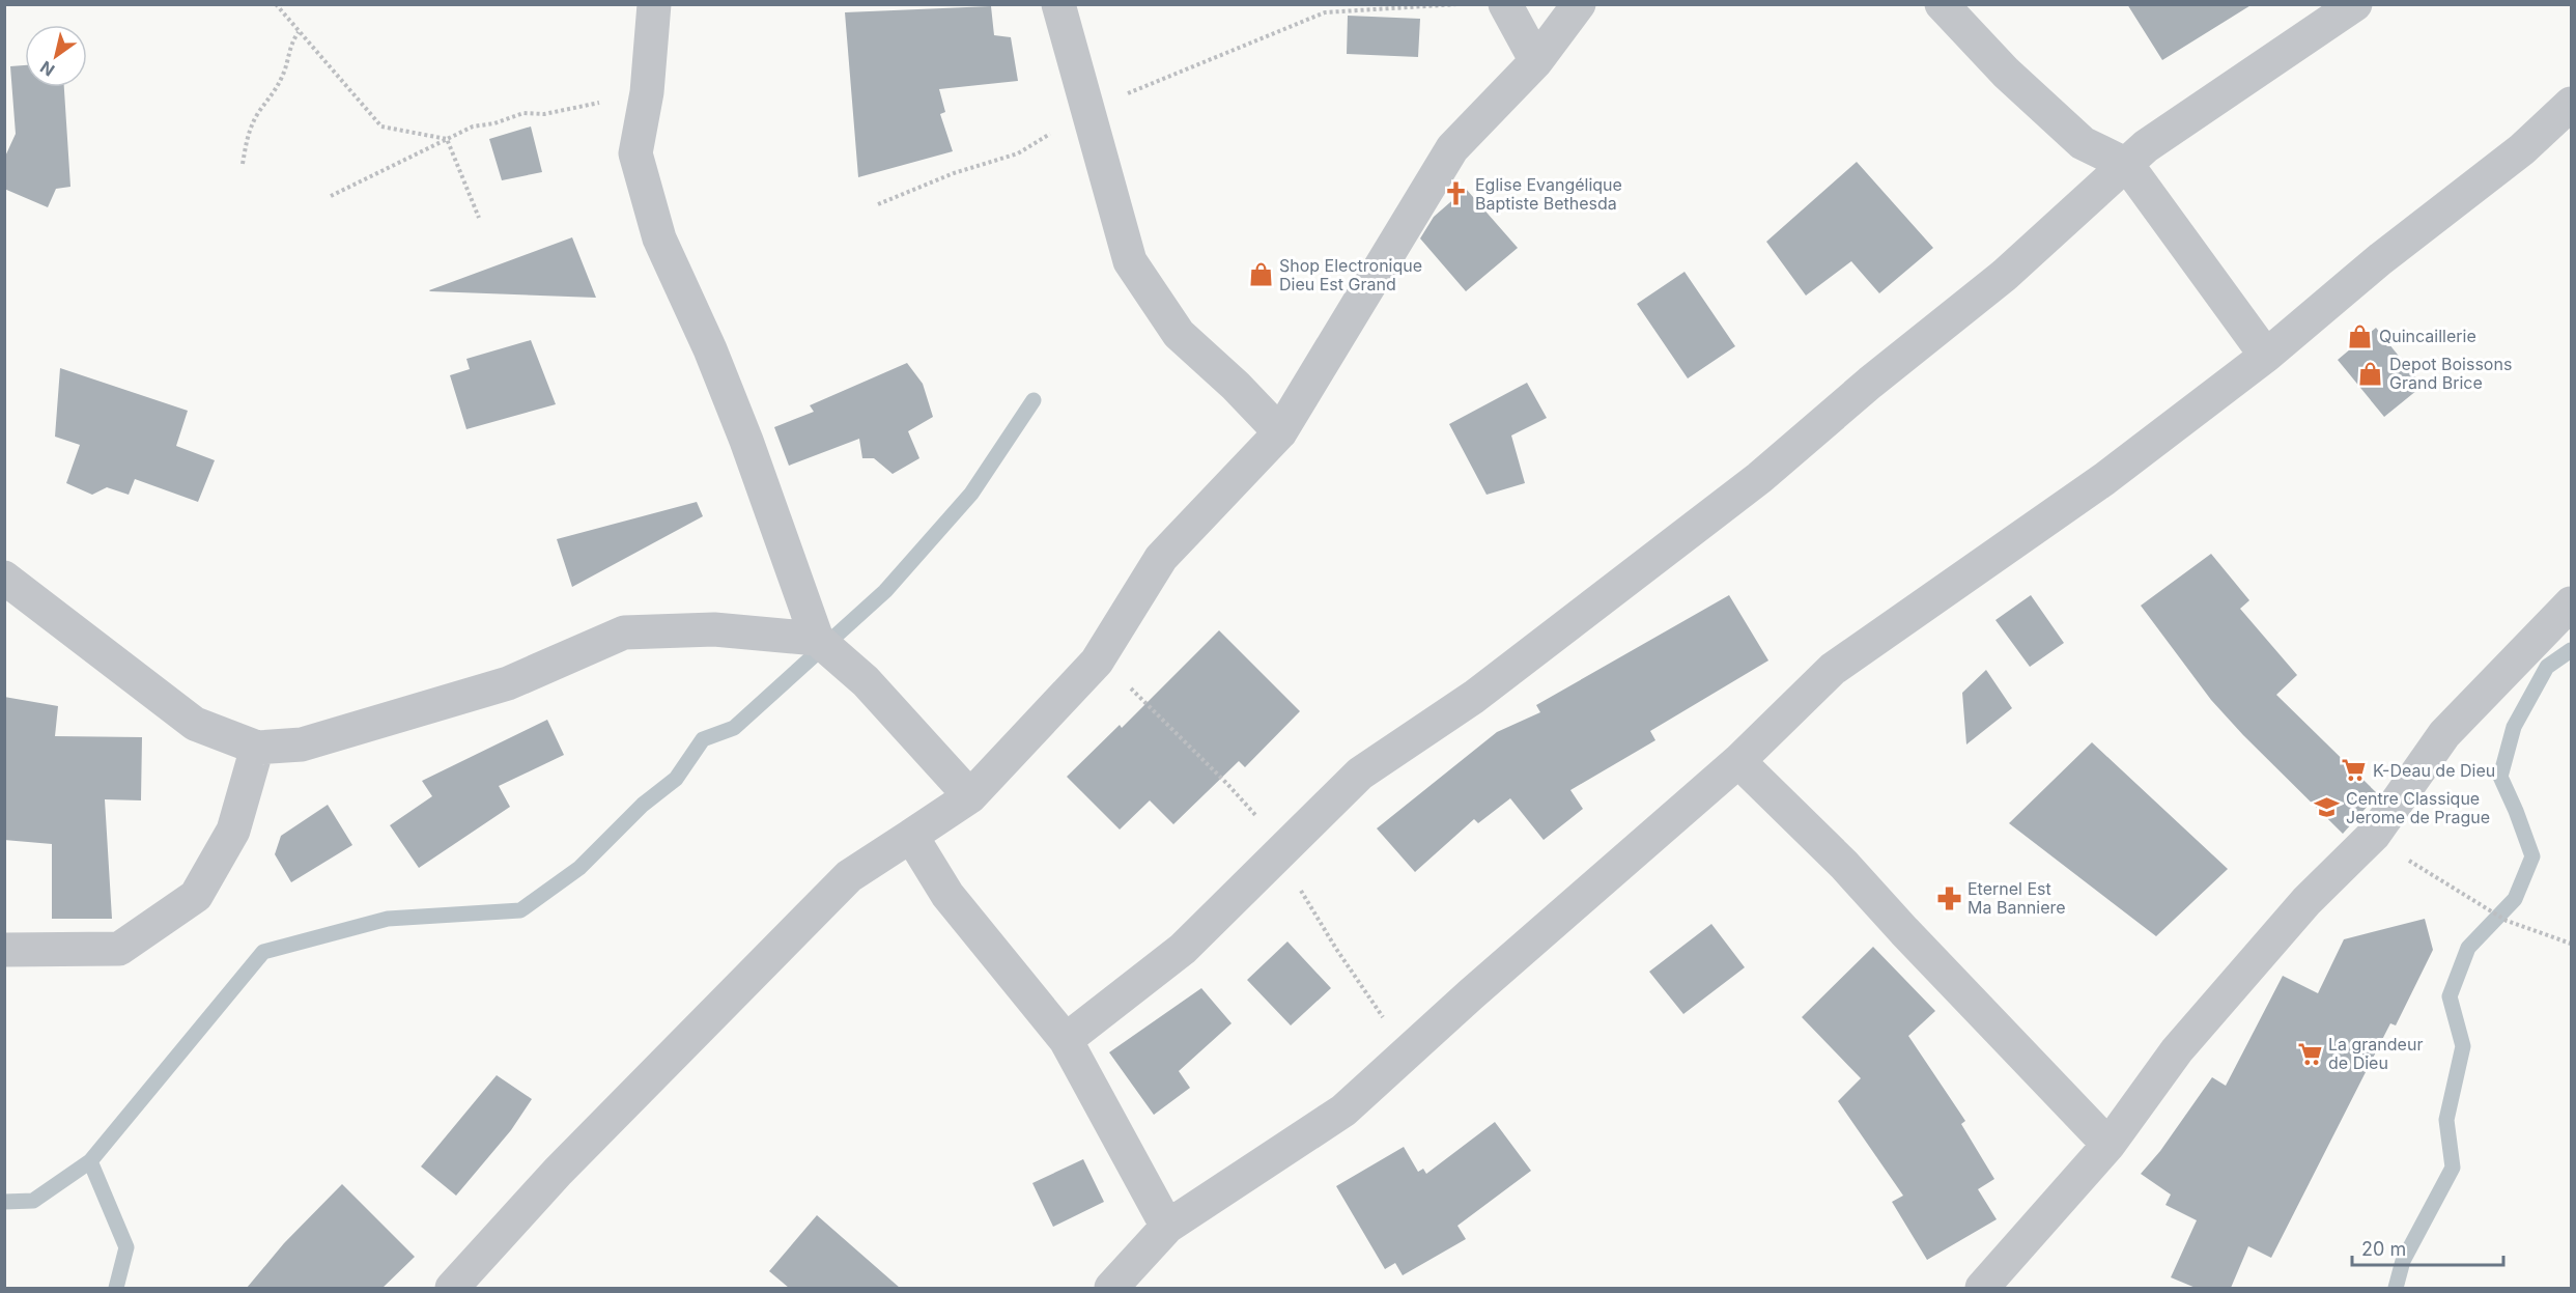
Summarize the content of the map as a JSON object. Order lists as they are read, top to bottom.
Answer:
{
  "places": {
    "church": ["Eglise Evangélique Baptiste Bethesda"],
    "shop": ["Shop Electronique Dieu Est Grand", "Quincaillerie", "Depot Boissons Grand Brice"],
    "supermarket": ["K-Deau de Dieu", "La grandeur de Dieu"],
    "school or university": ["Centre Classique Jerome de Prague"],
    "pharmacy": ["Eternel Est Ma Banniere"]
  },
  "scale_bar": "20 m",
  "north": "bottom left"
}
